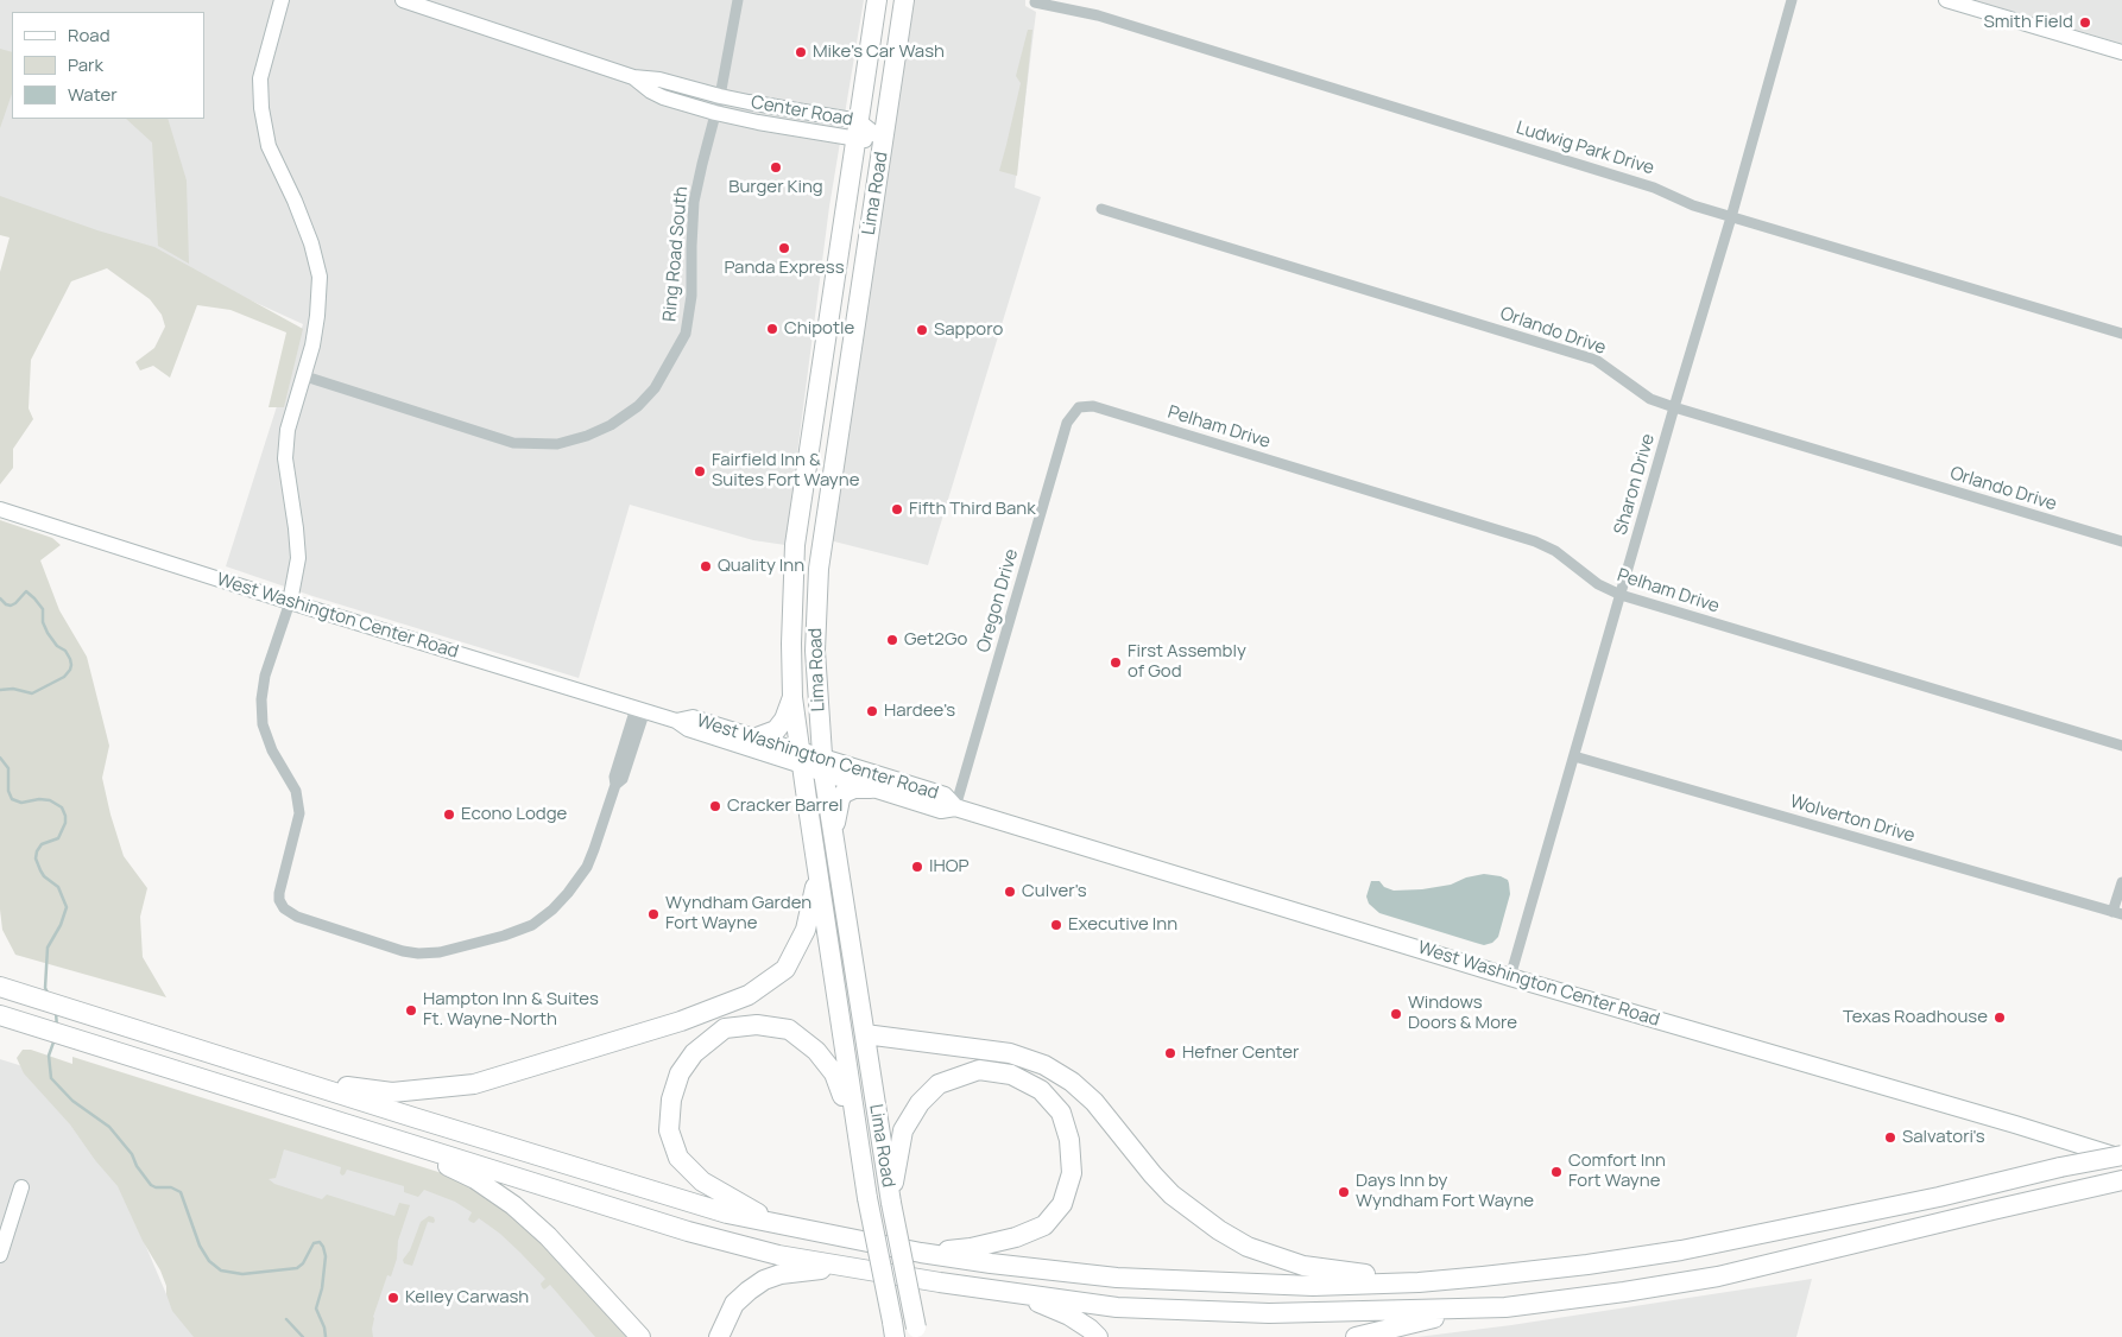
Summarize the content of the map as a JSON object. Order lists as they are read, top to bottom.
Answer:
{
  "streets": {
    "highway": ["Lima Road"],
    "main road": ["West Washington Center Road"],
    "street": [
      "Center Road",
      "Ludwig Park Drive",
      "Ring Road South",
      "Orlando Drive",
      "Pelham Drive",
      "Sharon Drive",
      "Oregon Drive",
      "Wolverton Drive"
    ]
  },
  "crossings": [
    ["Center Road", "Lima Road"],
    ["Center Road", "Ring Road South"],
    ["Ludwig Park Drive", "Sharon Drive"],
    ["Lima Road", "West Washington Center Road"],
    ["Orlando Drive", "Sharon Drive"],
    ["Pelham Drive", "Sharon Drive"],
    ["Pelham Drive", "Oregon Drive"],
    ["Sharon Drive", "West Washington Center Road"],
    ["Sharon Drive", "Wolverton Drive"],
    ["Oregon Drive", "West Washington Center Road"]
  ],
  "places": [
    "Smith Field",
    "Mike's Car Wash",
    "Burger King",
    "Panda Express",
    "Chipotle",
    "Sapporo",
    "Fairfield Inn & Suites Fort Wayne",
    "Fifth Third Bank",
    "Quality Inn",
    "Get2Go",
    "First Assembly of God",
    "Hardee's",
    "Cracker Barrel",
    "Econo Lodge",
    "IHOP",
    "Culver's",
    "Wyndham Garden Fort Wayne",
    "Executive Inn",
    "Hampton Inn & Suites Ft. Wayne-North",
    "Windows Doors & More",
    "Texas Roadhouse",
    "Hefner Center",
    "Salvatori's",
    "Comfort Inn Fort Wayne",
    "Days Inn by Wyndham Fort Wayne",
    "Kelley Carwash"
  ],
  "legend": ["Road", "Park", "Water"]
}
